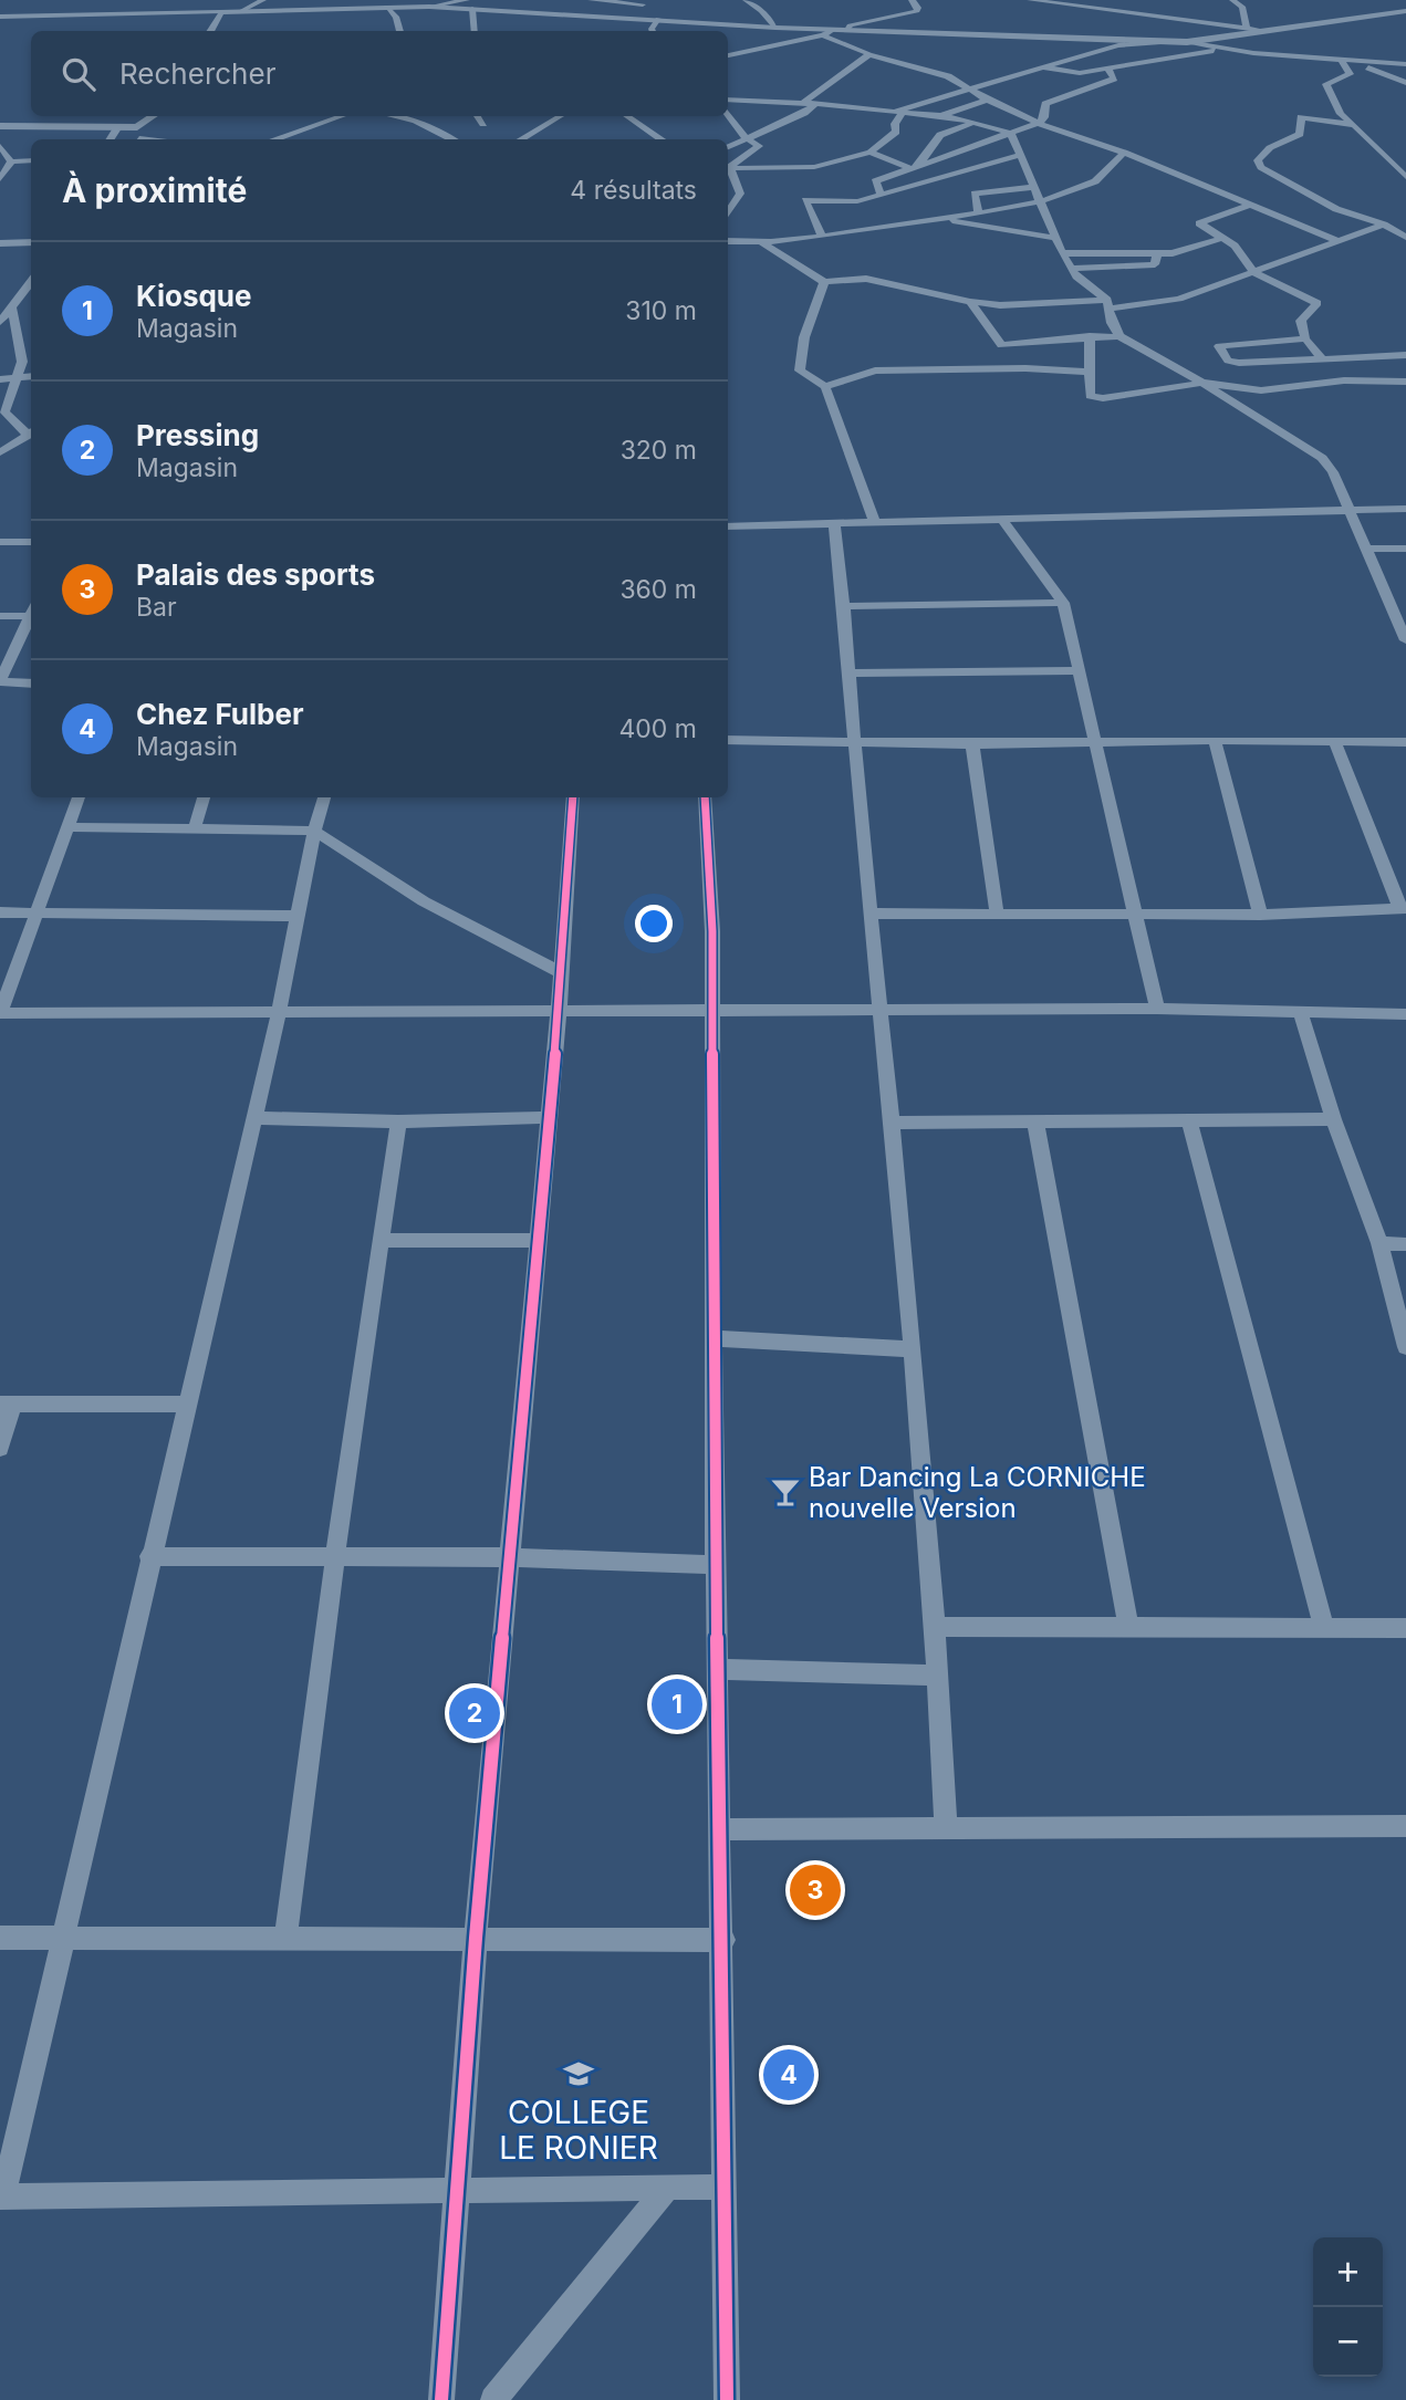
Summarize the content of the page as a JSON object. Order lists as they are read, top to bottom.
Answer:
{
  "places": {
    "bar": ["Bar Dancing La CORNICHE nouvelle Version"],
    "school or university": ["COLLEGE LE RONIER"]
  },
  "page": {
    "search": "Rechercher",
    "heading": ["À proximité", "4 résultats"],
    "list": [
      {
        "mark": "1",
        "name": "Kiosque",
        "note": "Magasin",
        "value": "310 m"
      },
      {
        "mark": "2",
        "name": "Pressing",
        "note": "Magasin",
        "value": "320 m"
      },
      {
        "mark": "3",
        "name": "Palais des sports",
        "note": "Bar",
        "value": "360 m"
      },
      {
        "mark": "4",
        "name": "Chez Fulber",
        "note": "Magasin",
        "value": "400 m"
      }
    ],
    "pins": [
      "1",
      "2",
      "3",
      "4"
    ],
    "map_buttons": ["+", "−"]
  }
}
